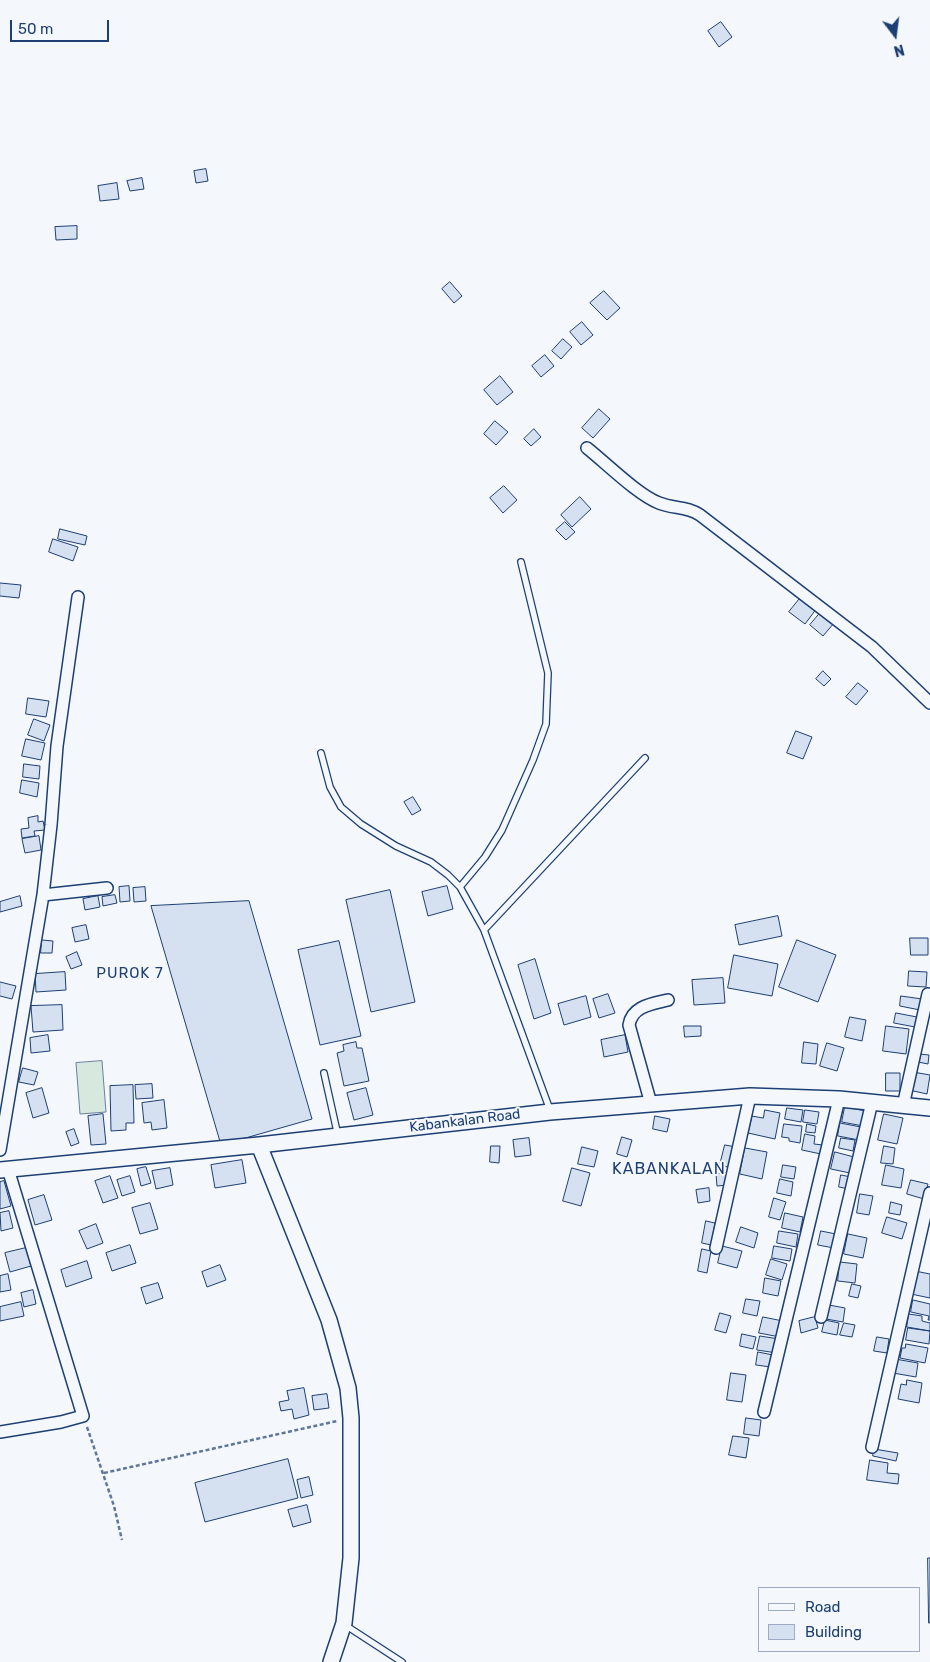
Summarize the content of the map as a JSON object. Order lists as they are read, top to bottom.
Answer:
{
  "streets": {
    "street": ["Kabankalan Road"]
  },
  "districts": ["PUROK 7", "KABANKALAN"],
  "legend": ["Road", "Building"],
  "scale_bar": "50 m",
  "north": "bottom"
}
